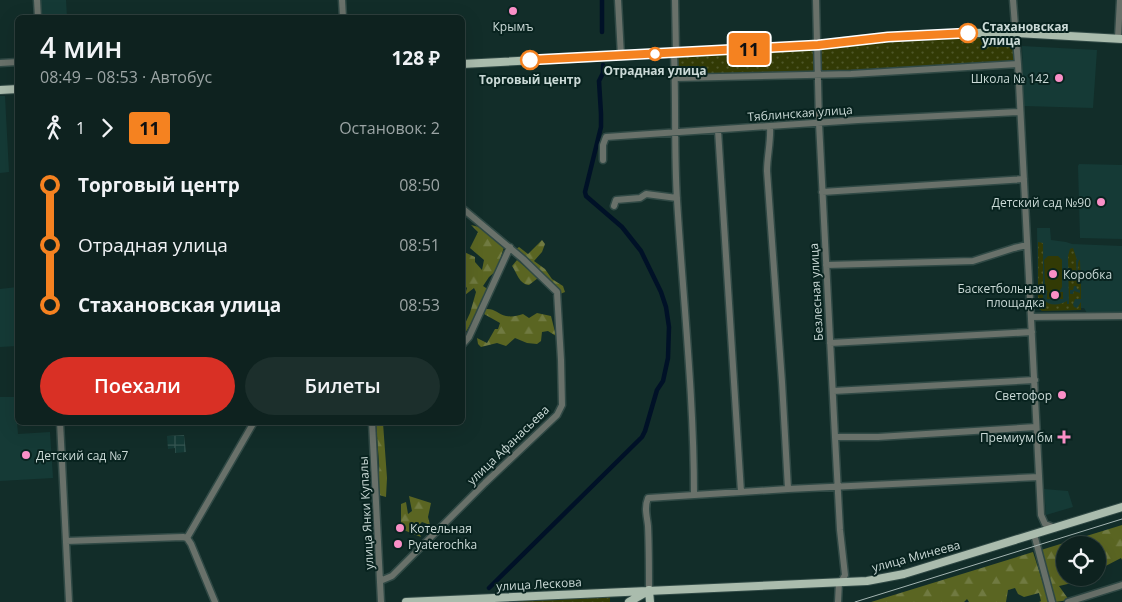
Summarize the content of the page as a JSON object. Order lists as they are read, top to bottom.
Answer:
{
  "streets": {
    "main road": ["улица Минеева", "улица Лескова"],
    "street": [
      "Тяблинская улица",
      "Безлесная улица",
      "улица Афанасьева",
      "улица Янки Купалы"
    ]
  },
  "crossings": [
    ["Тяблинская улица", "Безлесная улица"],
    ["Безлесная улица", "улица Минеева"],
    ["улица Афанасьева", "улица Янки Купалы"],
    ["улица Минеева", "улица Лескова"]
  ],
  "places": {
    "other": [
      "Крымъ",
      "Стахановская улица",
      "Отрадная улица",
      "Торговый центр",
      "Школа № 142",
      "Детский сад №90",
      "Коробка",
      "Баскетбольная площадка",
      "Светофор",
      "Детский сад №7",
      "Котельная",
      "Pyaterochka"
    ],
    "health": ["Премиум бм"]
  },
  "lines": ["bus line 11"],
  "page": {
    "on_map": "11",
    "heading": ["4 мин", "08:49 – 08:53 · Автобус", "128 ₽"],
    "legs": ["1", "11", "Остановок: 2"],
    "list": [
      {
        "name": "Торговый центр",
        "value": "08:50"
      },
      {
        "name": "Отрадная улица",
        "value": "08:51"
      },
      {
        "name": "Стахановская улица",
        "value": "08:53"
      }
    ],
    "buttons": ["Поехали", "Билеты"]
  }
}
